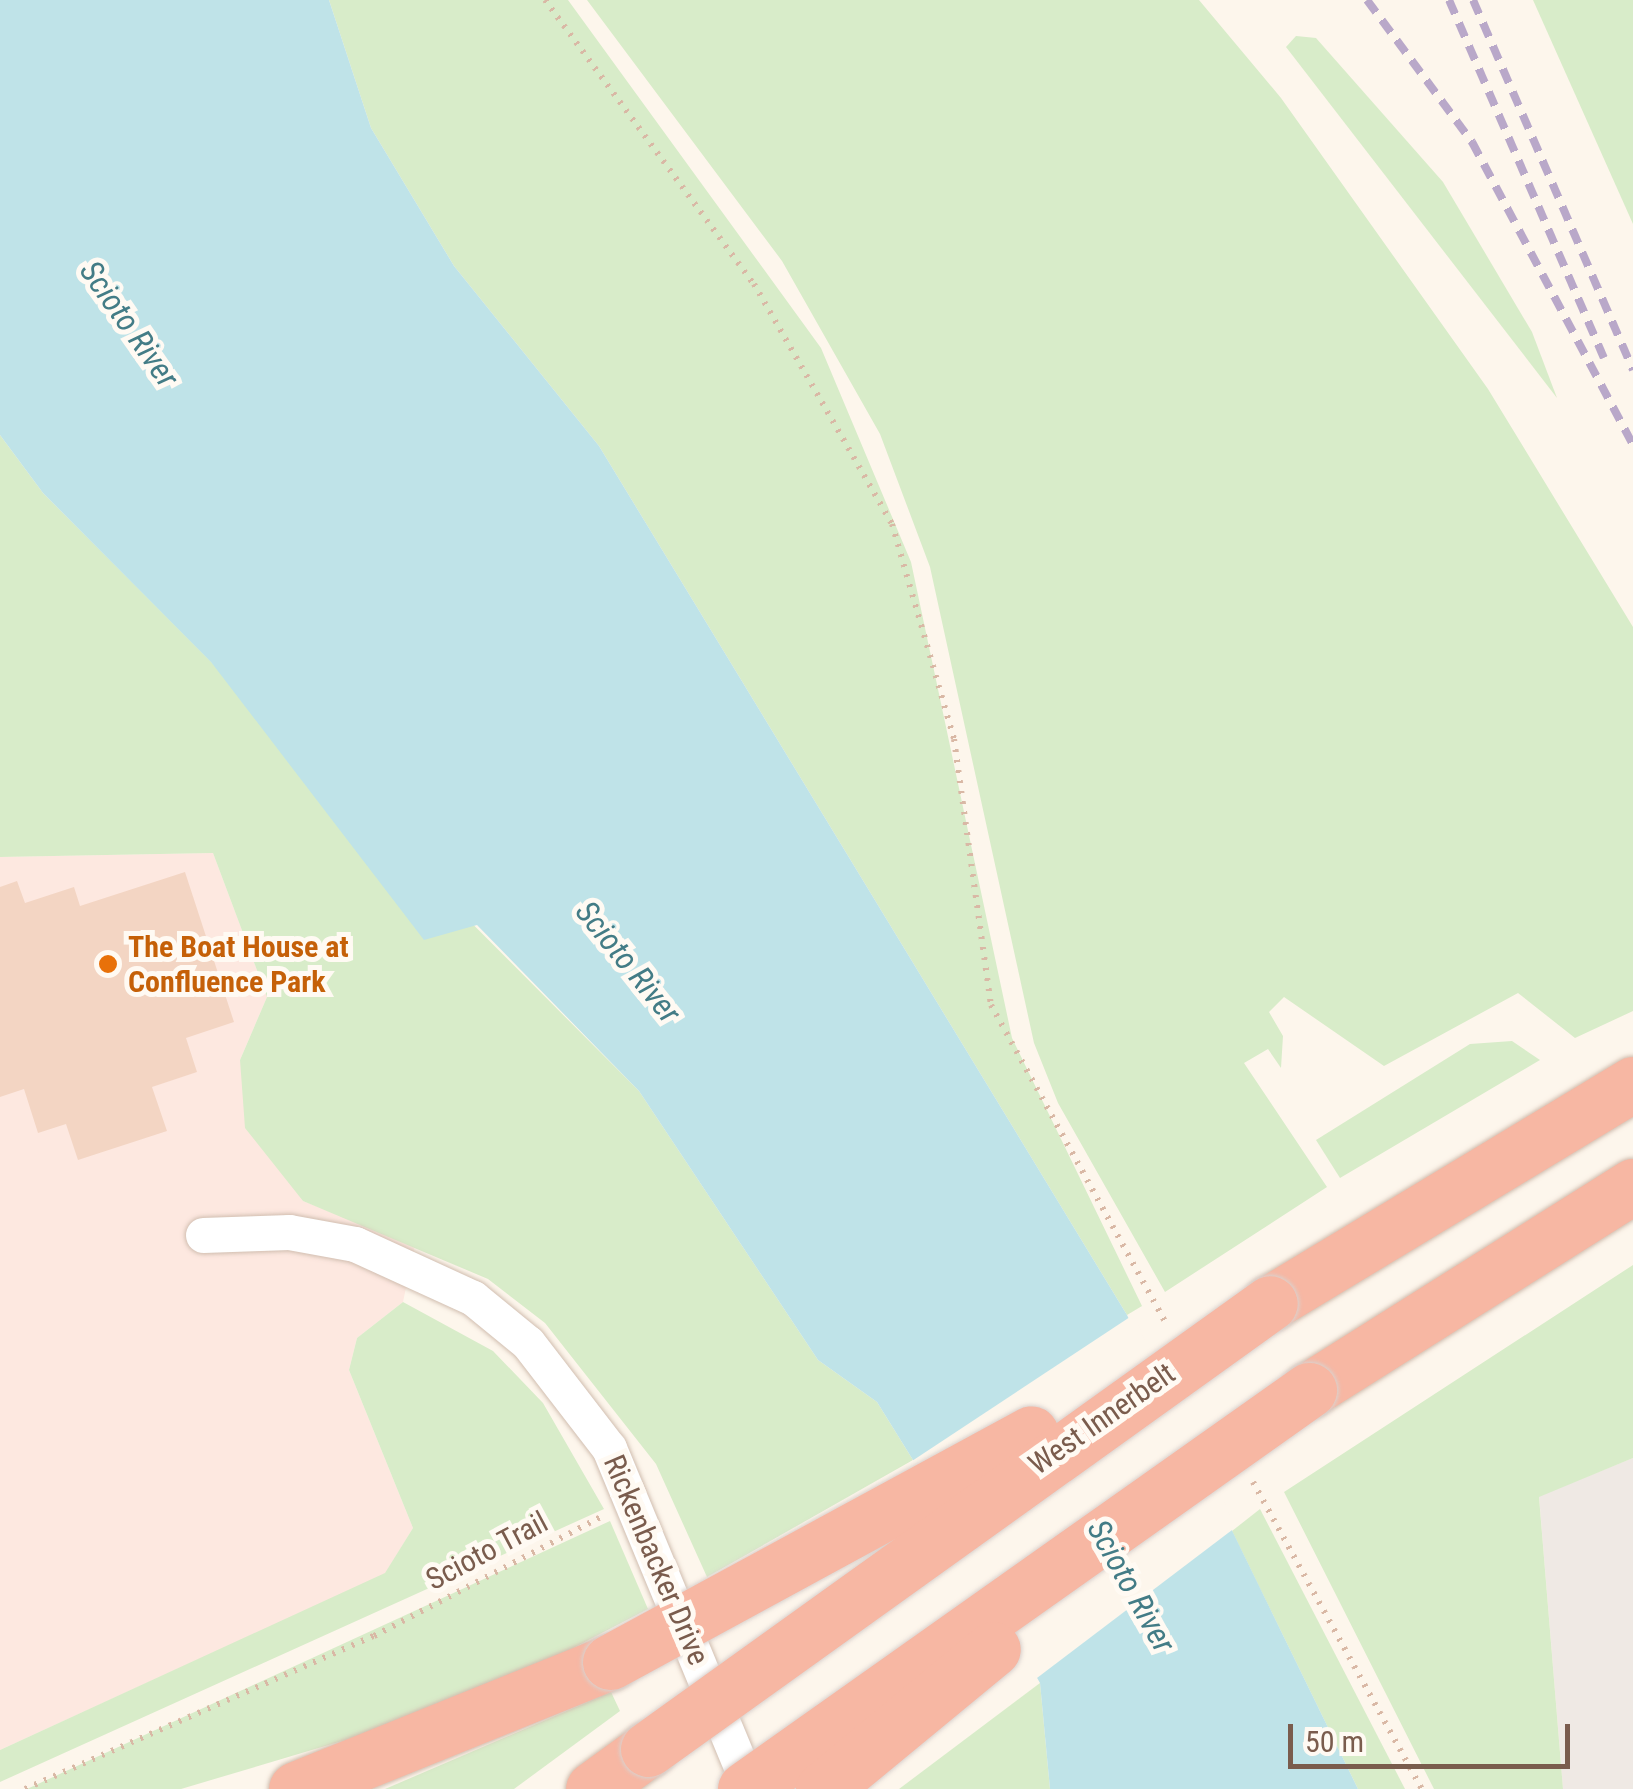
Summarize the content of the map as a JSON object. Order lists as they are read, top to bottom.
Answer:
{
  "streets": {
    "highway": ["West Innerbelt"],
    "street": ["Rickenbacker Drive"],
    "path": ["Scioto Trail"]
  },
  "crossings": [
    ["Scioto Trail", "Rickenbacker Drive"]
  ],
  "water": ["Scioto River"],
  "places": ["The Boat House at Confluence Park"],
  "scale_bar": "50 m"
}
